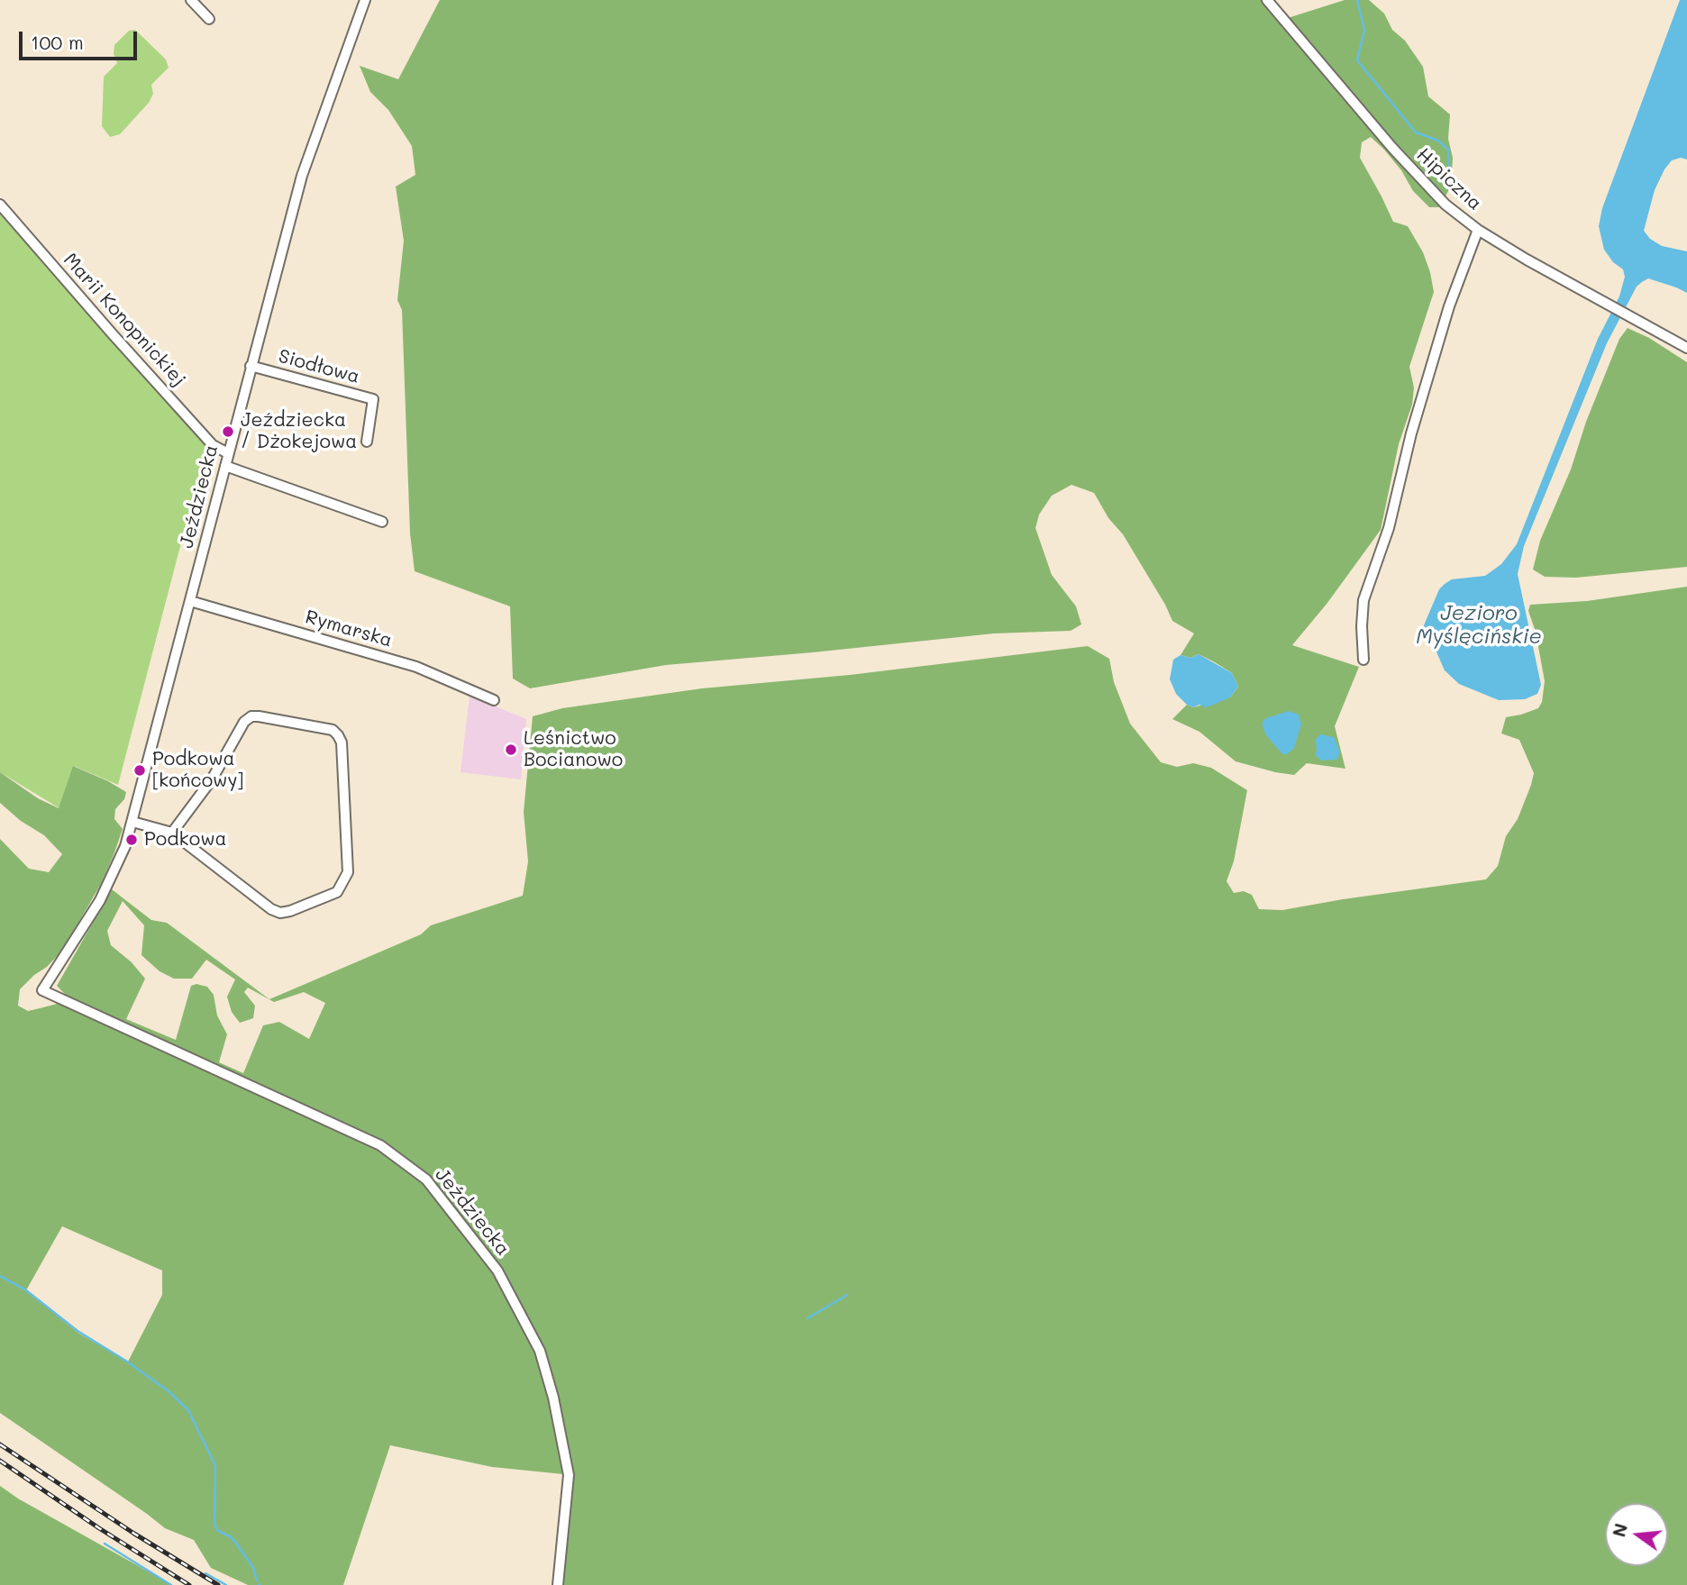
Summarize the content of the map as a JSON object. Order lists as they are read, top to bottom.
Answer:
{
  "streets": {
    "street": [
      "Hipiczna",
      "Marii Konopnickiej",
      "Siodłowa",
      "Jeździecka",
      "Rymarska"
    ]
  },
  "crossings": [
    ["Marii Konopnickiej", "Jeździecka"],
    ["Siodłowa", "Jeździecka"],
    ["Jeździecka", "Rymarska"]
  ],
  "water": ["Jezioro Myślęcińskie"],
  "places": [
    "Jeździecka / Dżokejowa",
    "Leśnictwo Bocianowo",
    "Podkowa [końcowy]",
    "Podkowa"
  ],
  "scale_bar": "100 m",
  "north": "left"
}
